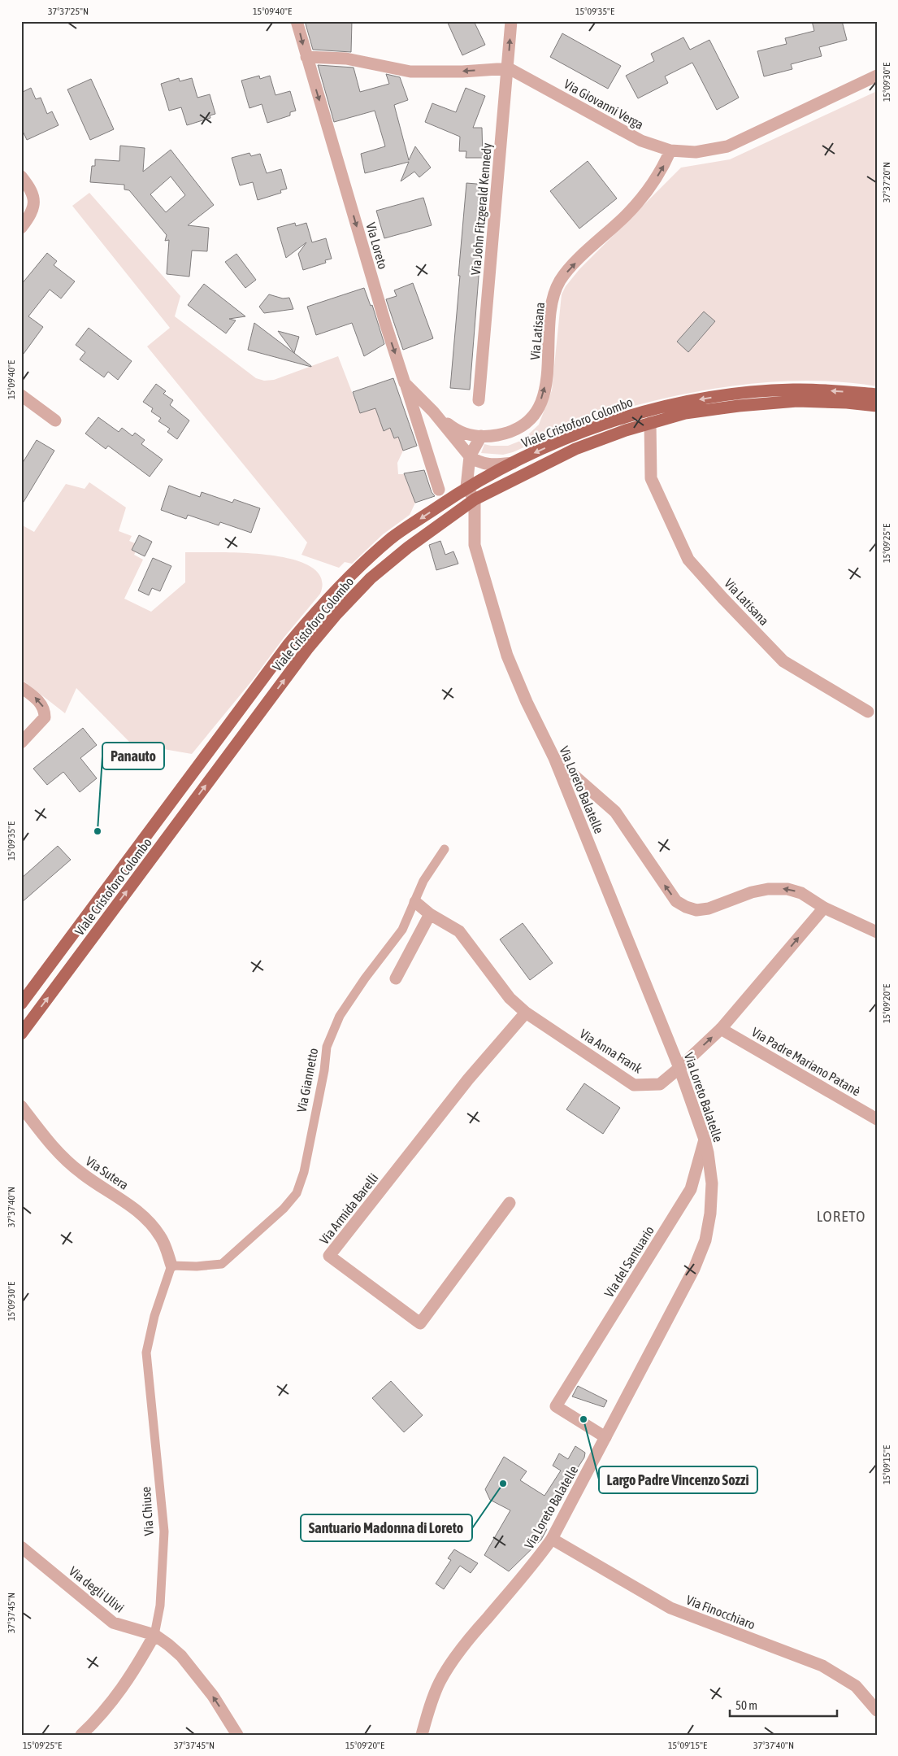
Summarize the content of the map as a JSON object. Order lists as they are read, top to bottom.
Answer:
{
  "streets": {
    "main road": ["Viale Cristoforo Colombo"],
    "street": [
      "Via Giovanni Verga",
      "Via John Fitzgerald Kennedy",
      "Via Loreto",
      "Via Latisana",
      "Via Loreto Balatelle",
      "Via Anna Frank",
      "Via Padre Mariano Patanè",
      "Via Giannetto",
      "Via Sutera",
      "Via Armida Barelli",
      "Via del Santuario",
      "Via Chiuse",
      "Via degli Ulivi",
      "Via Finocchiaro"
    ]
  },
  "crossings": [
    ["Via Giovanni Verga", "Via John Fitzgerald Kennedy"],
    ["Via Giovanni Verga", "Via Latisana"],
    ["Via Loreto", "Via Latisana"],
    ["Via Latisana", "Viale Cristoforo Colombo"],
    ["Viale Cristoforo Colombo", "Via Loreto Balatelle"],
    ["Via Loreto Balatelle", "Via Anna Frank"],
    ["Via Loreto Balatelle", "Via del Santuario"],
    ["Via Loreto Balatelle", "Via Finocchiaro"],
    ["Via Anna Frank", "Via Padre Mariano Patanè"],
    ["Via Anna Frank", "Via Giannetto"],
    ["Via Anna Frank", "Via Armida Barelli"],
    ["Via Giannetto", "Via Sutera"],
    ["Via Giannetto", "Via Chiuse"],
    ["Via Sutera", "Via Chiuse"],
    ["Via Chiuse", "Via degli Ulivi"]
  ],
  "one_way": [
    "Via Loreto",
    "Via Latisana",
    "Via Anna Frank",
    "Via degli Ulivi"
  ],
  "districts": ["LORETO"],
  "places": ["Panauto", "Largo Padre Vincenzo Sozzi", "Santuario Madonna di Loreto"],
  "scale_bar": "50 m",
  "coordinates": [
    "37°37'25\"N",
    "15°09'40\"E",
    "15°09'35\"E",
    "15°09'30\"E",
    "37°37'20\"N",
    "15°09'25\"E",
    "15°09'20\"E",
    "37°37'40\"N",
    "15°09'15\"E",
    "37°37'45\"N"
  ]
}
